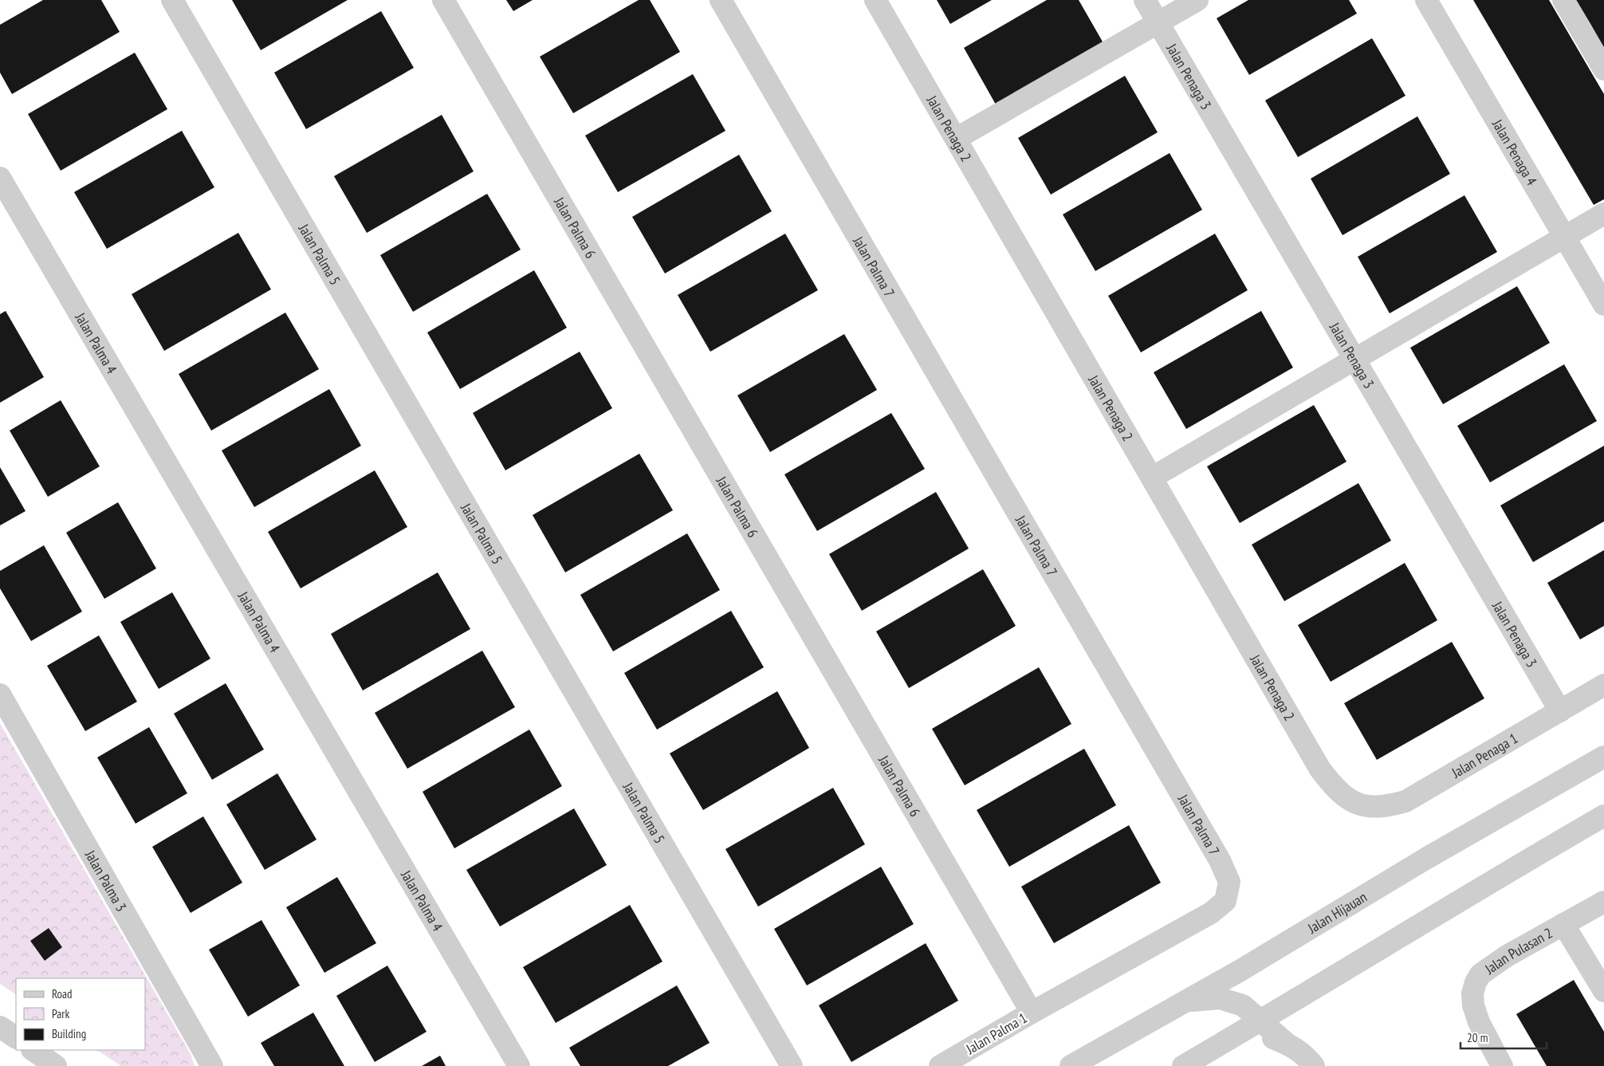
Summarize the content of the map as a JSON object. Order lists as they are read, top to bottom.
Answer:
{
  "streets": {
    "street": [
      "Jalan Penaga 3",
      "Jalan Penaga 2",
      "Jalan Penaga 4",
      "Jalan Palma 6",
      "Jalan Palma 5",
      "Jalan Palma 7",
      "Jalan Palma 4",
      "Jalan Penaga 1",
      "Jalan Palma 3",
      "Jalan Hijauan",
      "Jalan Pulasan 2",
      "Jalan Palma 1"
    ]
  },
  "crossings": [
    ["Jalan Penaga 3", "Jalan Penaga 1"],
    ["Jalan Penaga 2", "Jalan Penaga 1"],
    ["Jalan Palma 6", "Jalan Palma 7"],
    ["Jalan Palma 6", "Jalan Palma 1"],
    ["Jalan Palma 7", "Jalan Palma 1"]
  ],
  "legend": ["Road", "Park", "Building"],
  "scale_bar": "20 m"
}
